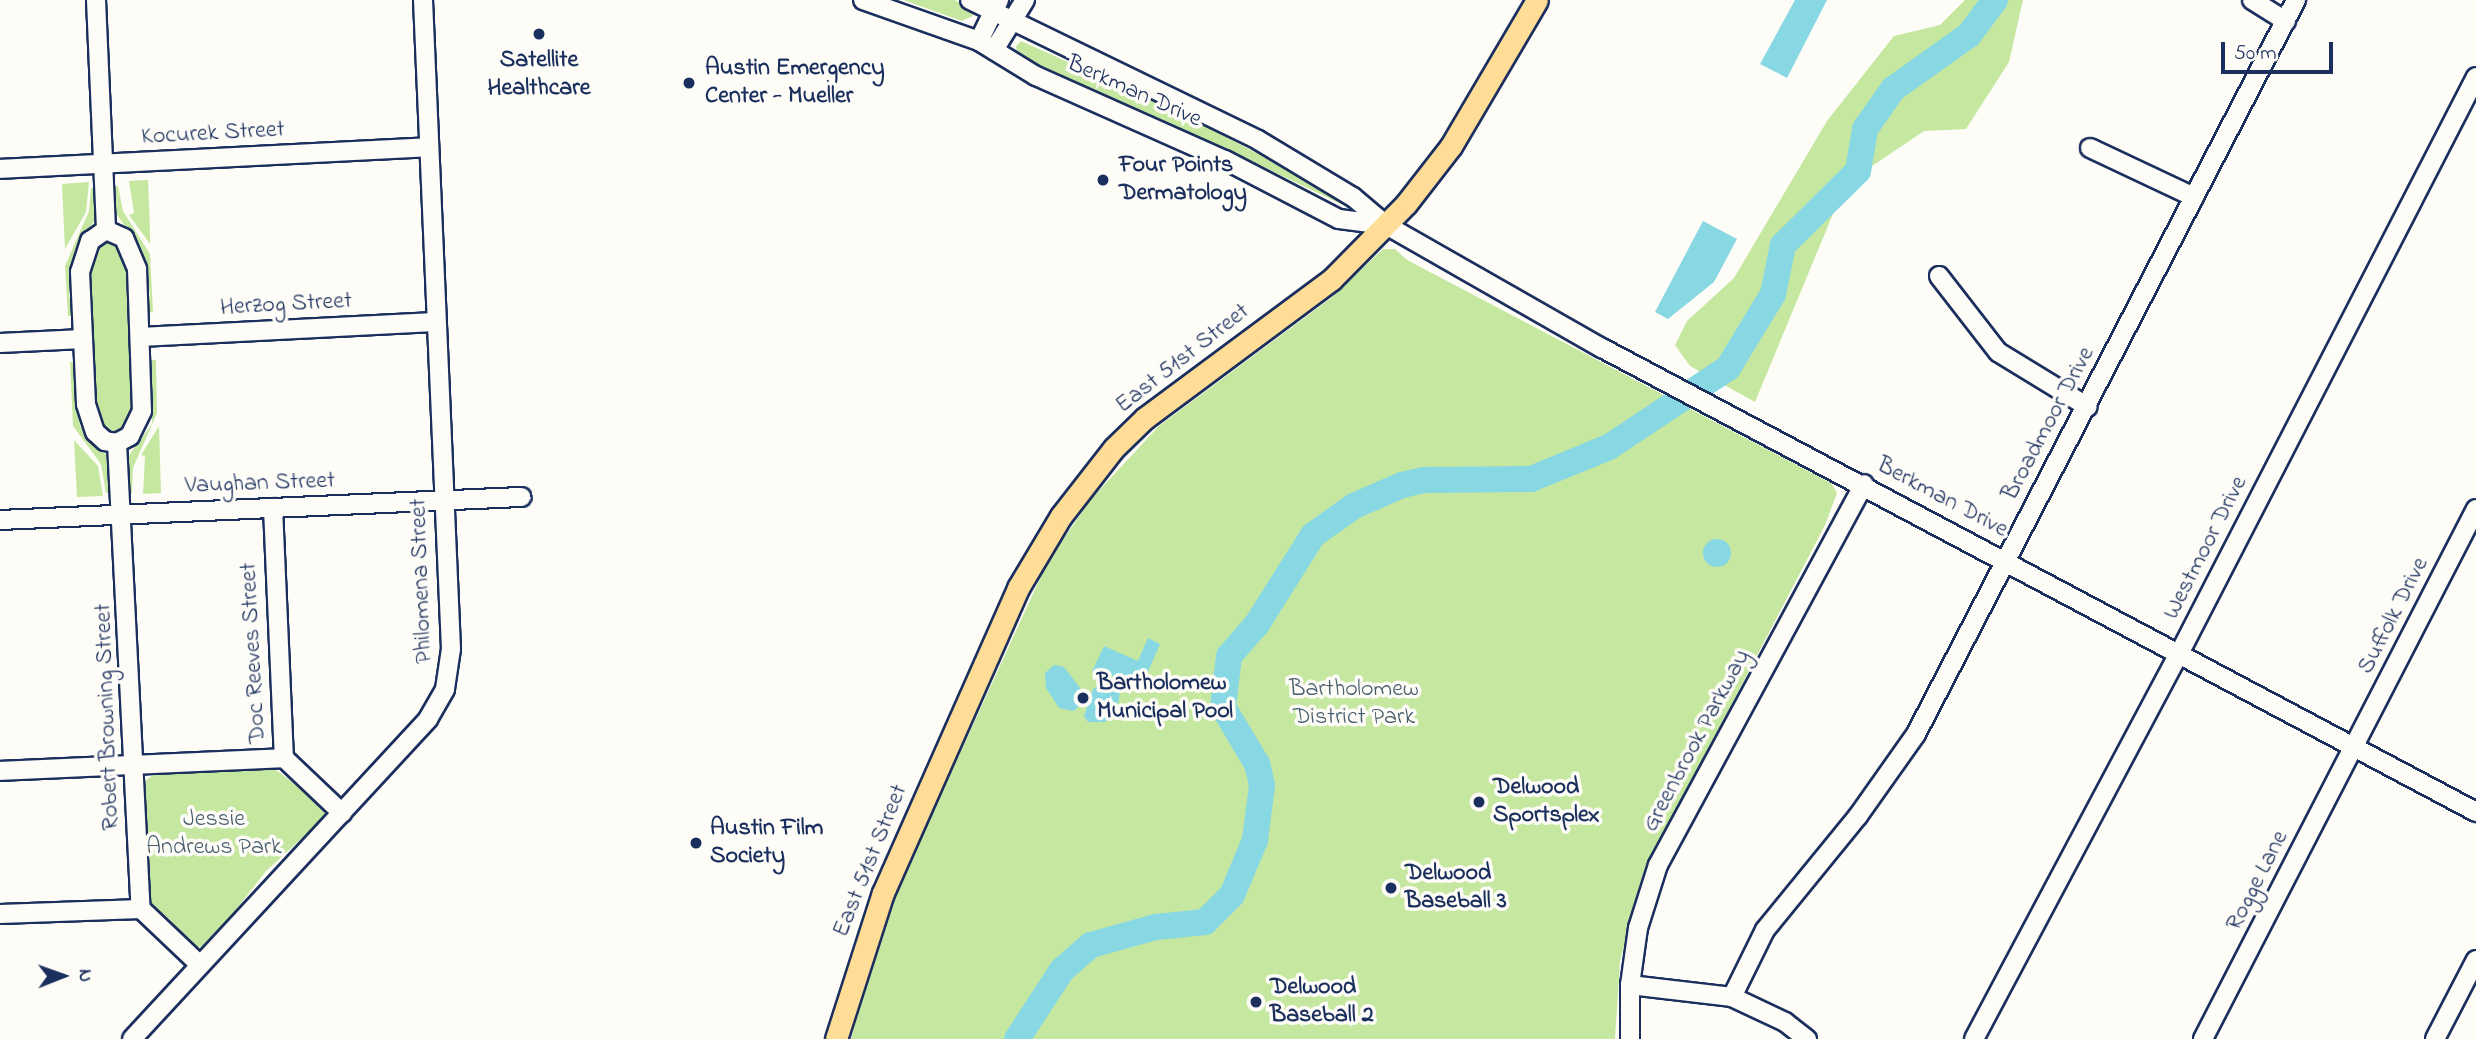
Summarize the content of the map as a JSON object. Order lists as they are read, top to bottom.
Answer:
{
  "streets": {
    "main road": ["East 51st Street"],
    "street": [
      "Berkman Drive",
      "Kocurek Street",
      "Herzog Street",
      "Broadmoor Drive",
      "Vaughan Street",
      "Westmoor Drive",
      "Philomena Street",
      "Suffolk Drive",
      "Doc Reeves Street",
      "Robert Browning Street",
      "Greenbrook Parkway",
      "Rogge Lane"
    ]
  },
  "crossings": [
    ["Berkman Drive", "East 51st Street"],
    ["Berkman Drive", "Broadmoor Drive"],
    ["Berkman Drive", "Westmoor Drive"],
    ["Berkman Drive", "Suffolk Drive"],
    ["Berkman Drive", "Greenbrook Parkway"],
    ["Berkman Drive", "Rogge Lane"],
    ["Kocurek Street", "Philomena Street"],
    ["Herzog Street", "Philomena Street"],
    ["Vaughan Street", "Philomena Street"],
    ["Vaughan Street", "Doc Reeves Street"],
    ["Vaughan Street", "Robert Browning Street"],
    ["Philomena Street", "Doc Reeves Street"],
    ["Suffolk Drive", "Rogge Lane"]
  ],
  "parks": ["Bartholomew District Park", "Jessie Andrews Park"],
  "places": [
    "Satellite Healthcare",
    "Austin Emergency Center - Mueller",
    "Four Points Dermatology",
    "Bartholomew Municipal Pool",
    "Delwood Sportsplex",
    "Austin Film Society",
    "Delwood Baseball 3",
    "Delwood Baseball 2"
  ],
  "scale_bar": "50 m",
  "north": "right"
}
